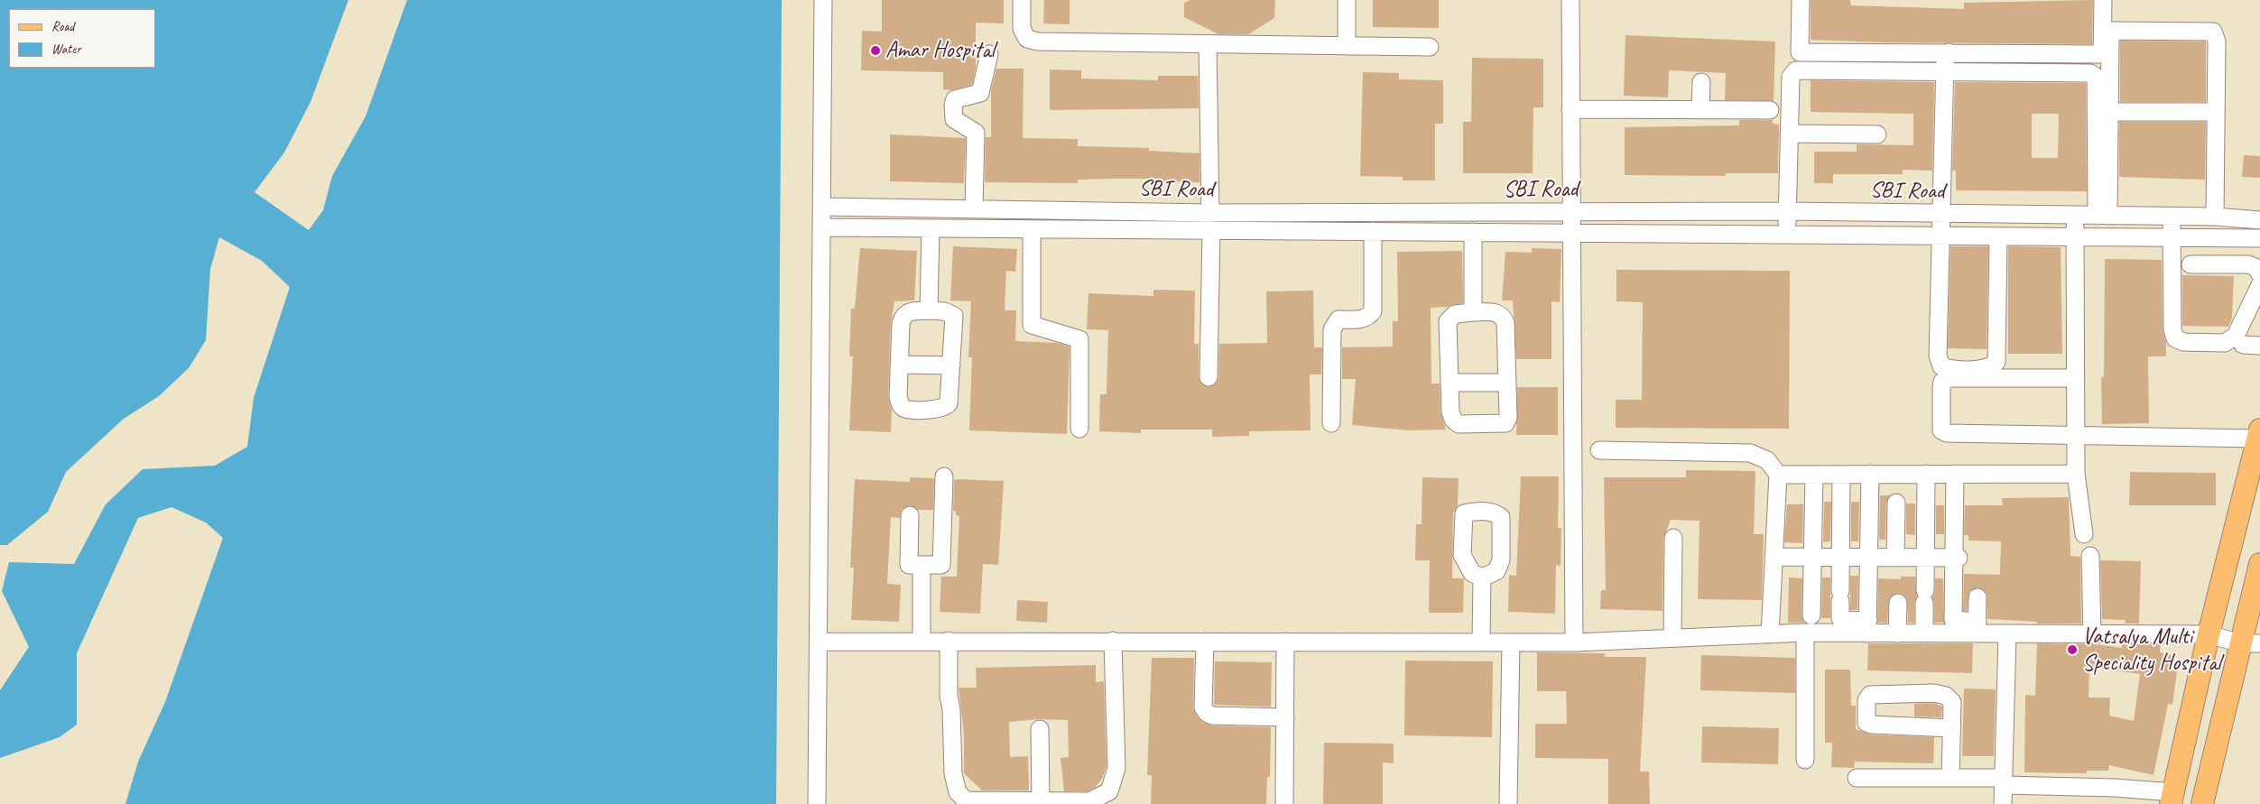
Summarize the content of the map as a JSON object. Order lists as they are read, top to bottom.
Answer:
{
  "streets": {
    "street": ["SBI Road"]
  },
  "places": ["Amar Hospital", "Vatsalya Multi Speciality Hospital"],
  "legend": ["Road", "Water"]
}
